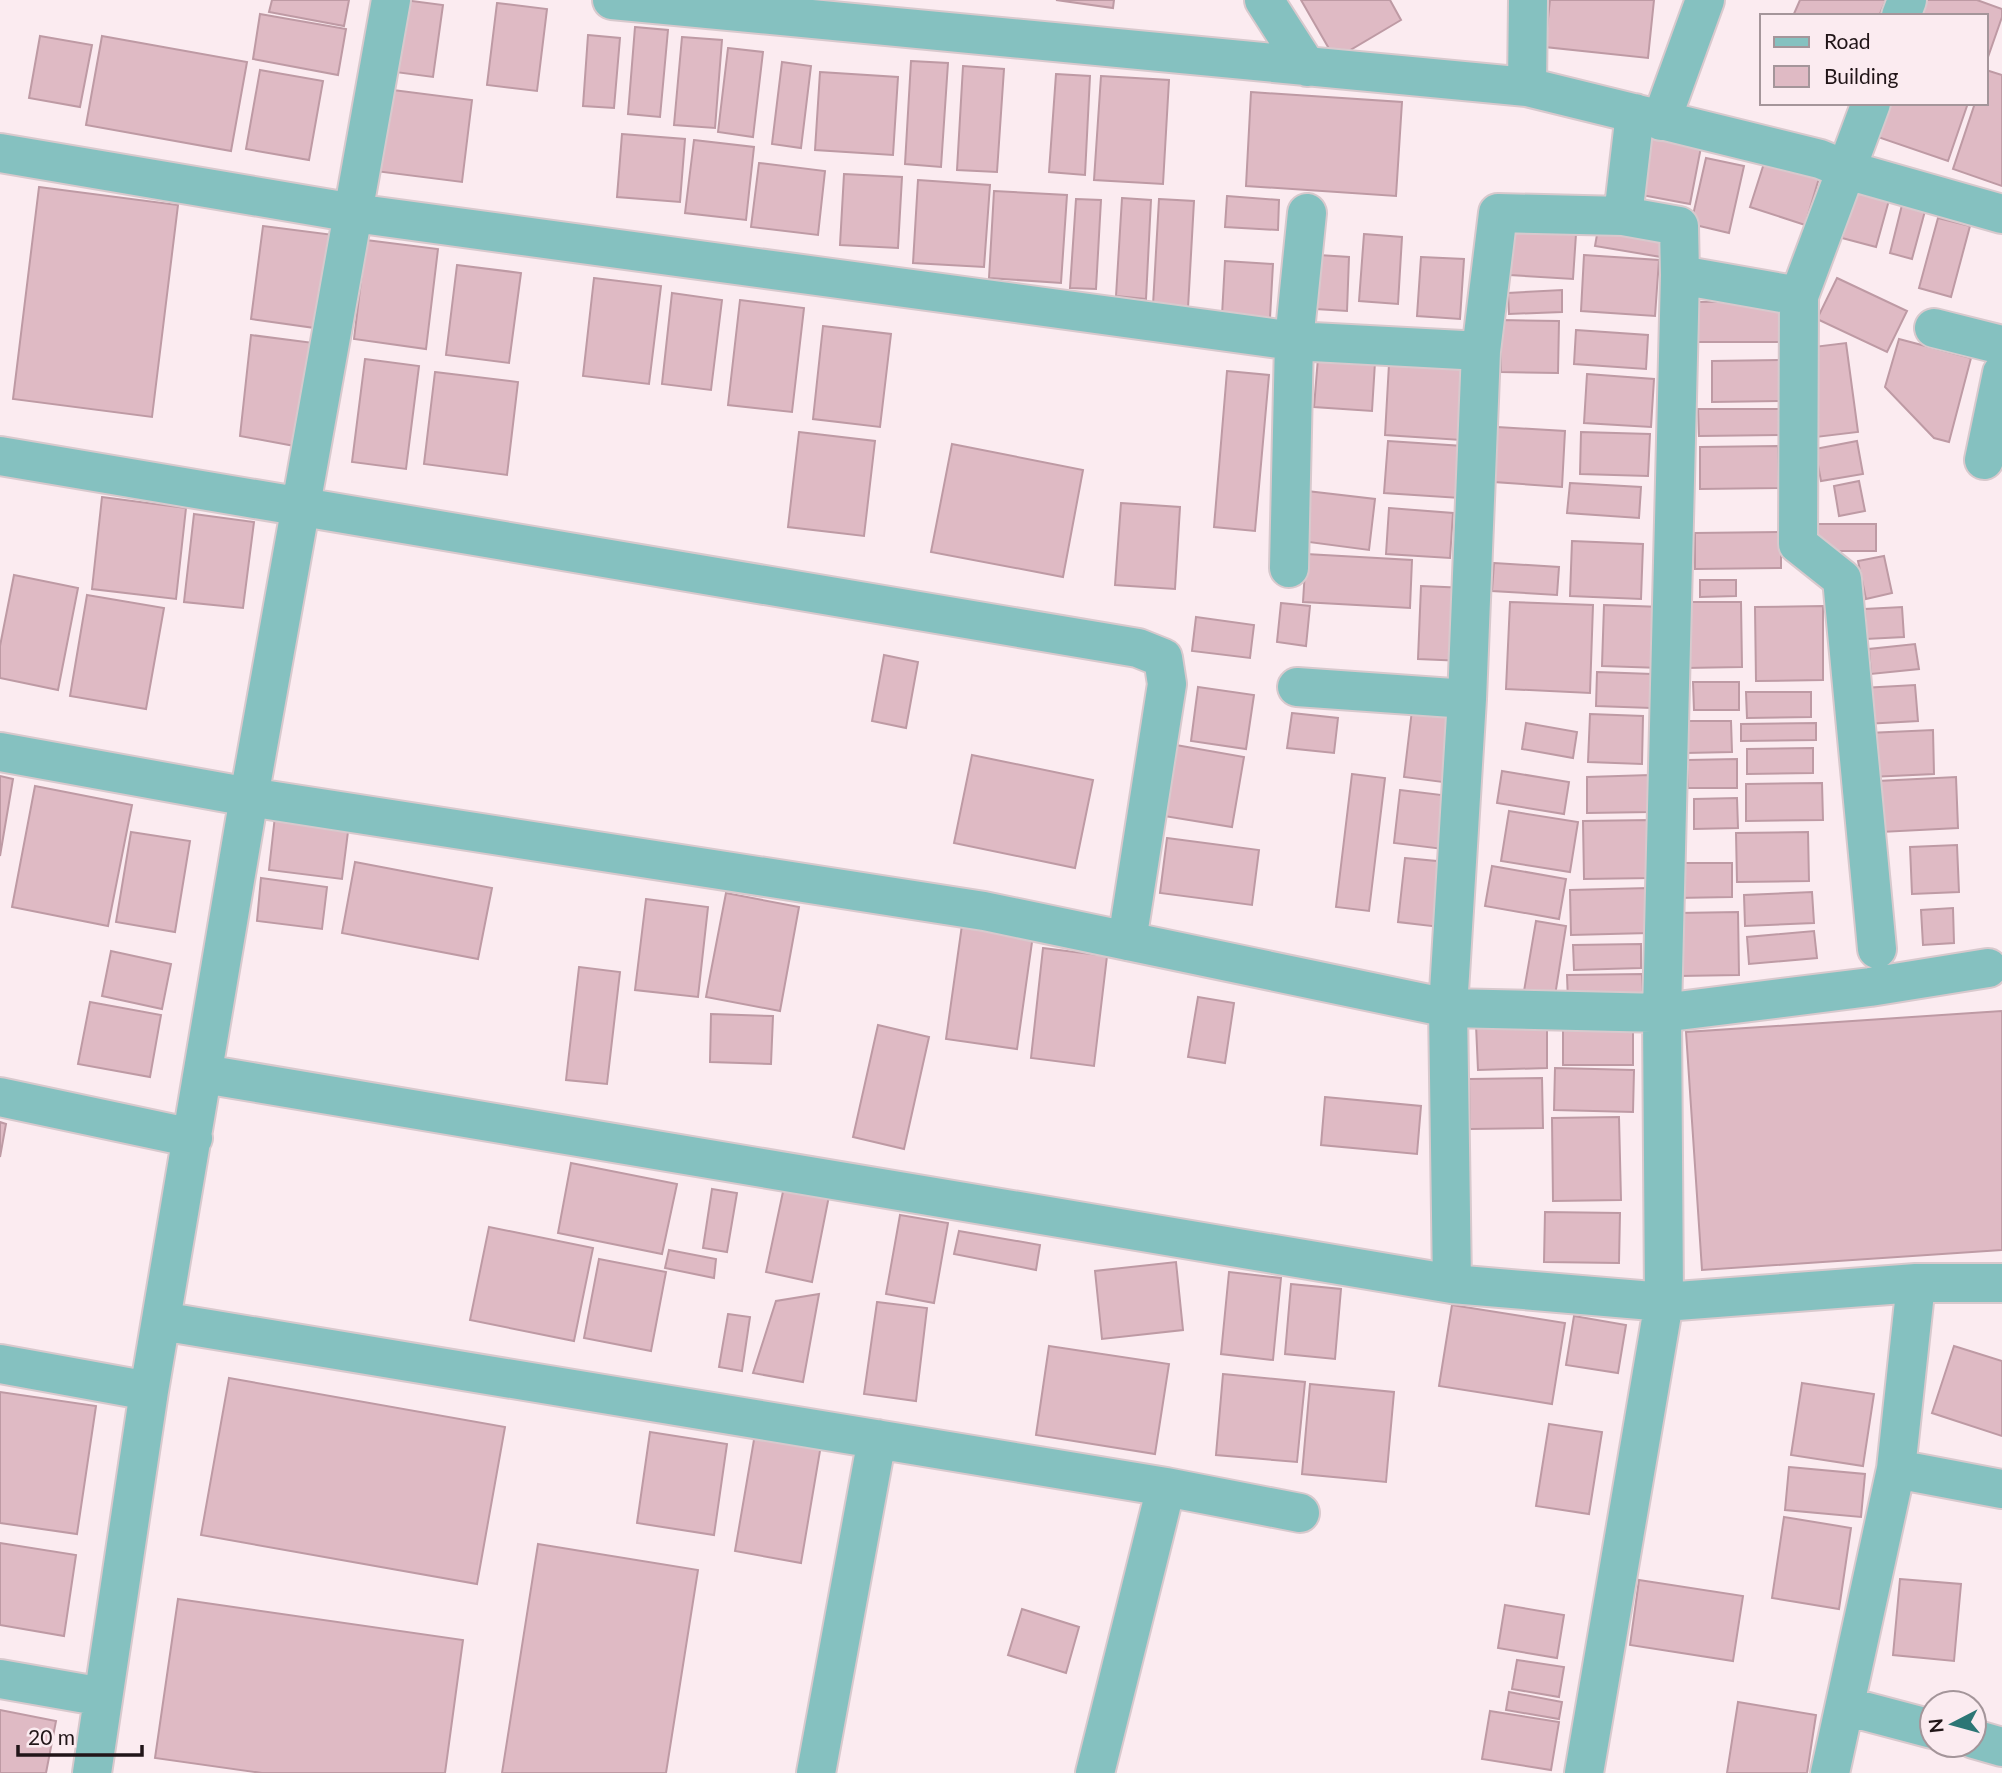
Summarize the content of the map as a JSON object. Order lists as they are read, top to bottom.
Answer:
{
  "legend": ["Road", "Building"],
  "scale_bar": "20 m",
  "north": "left"
}
